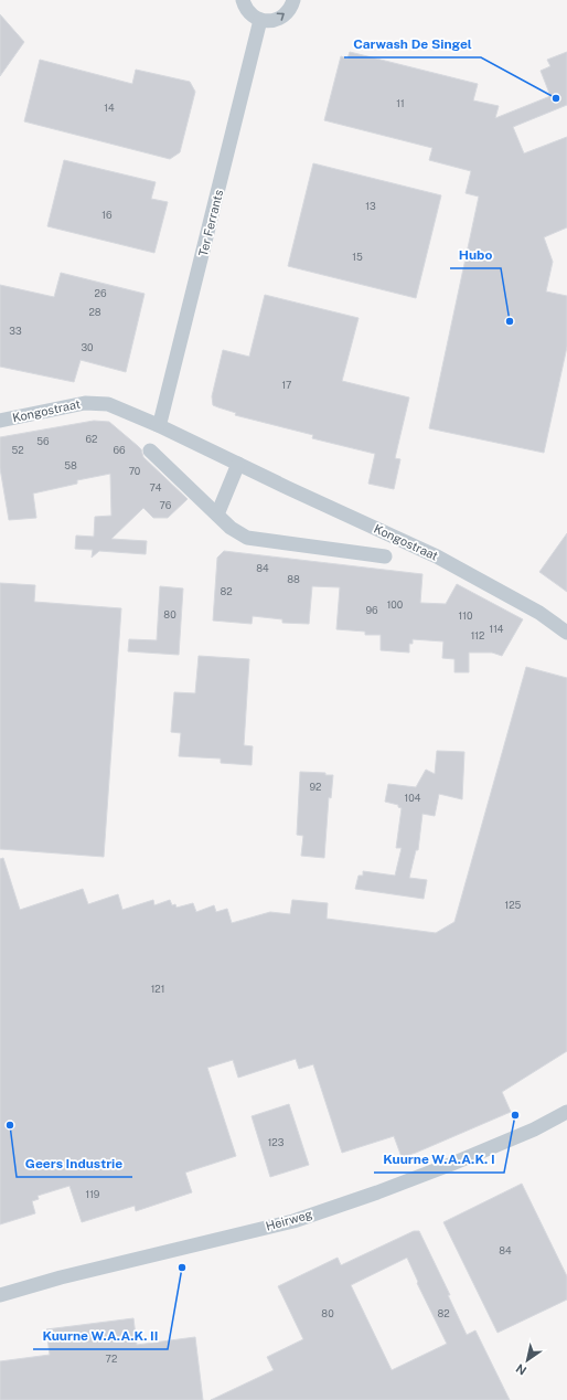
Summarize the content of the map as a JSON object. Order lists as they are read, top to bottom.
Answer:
{
  "streets": {
    "street": ["Ter Ferrants", "Kongostraat", "Heirweg"]
  },
  "crossings": [
    ["Ter Ferrants", "Kongostraat"]
  ],
  "places": [
    "Carwash De Singel",
    "Hubo",
    "Kuurne W.A.A.K. I",
    "Geers Industrie",
    "Kuurne W.A.A.K. II"
  ],
  "house_numbers": [
    "11",
    "14",
    "13",
    "16",
    "15",
    "26",
    "28",
    "33",
    "30",
    "17",
    "62",
    "56",
    "52",
    "66",
    "58",
    "70",
    "74",
    "76",
    "84",
    "88",
    "82",
    "100",
    "96",
    "80",
    "110",
    "114",
    "112",
    "92",
    "104",
    "125",
    "121",
    "123",
    "119",
    "84",
    "80",
    "82",
    "72"
  ],
  "north": "bottom left"
}
